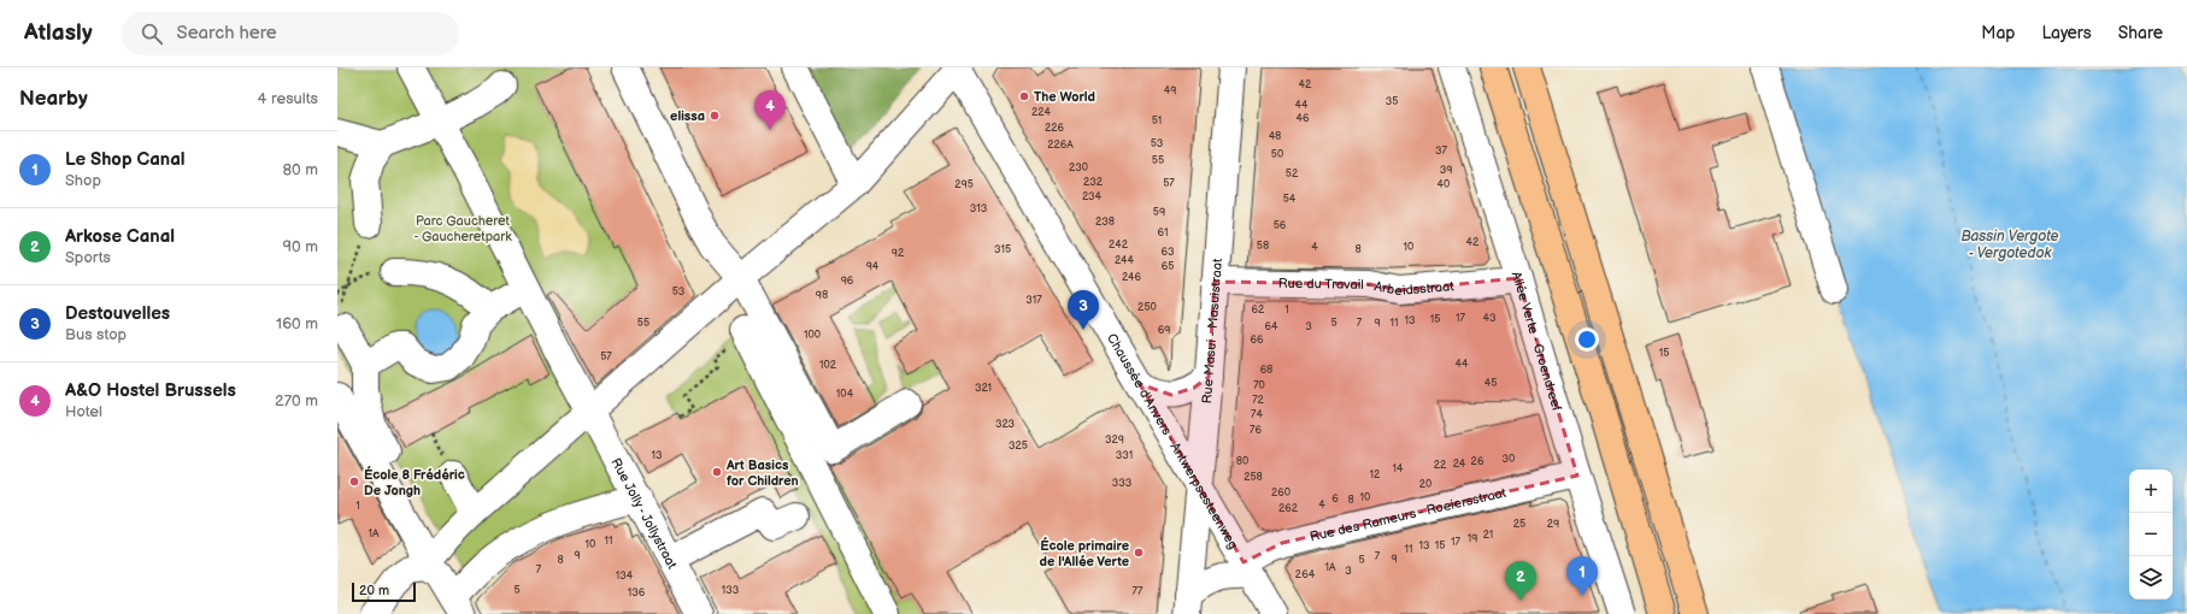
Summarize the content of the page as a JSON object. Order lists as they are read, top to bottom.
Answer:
{
  "streets": {
    "street": [
      "Rue du Travail - Arbeidsstraat",
      "Rue Masui - Masuistraat",
      "Allée Verte - Groendreef",
      "Chaussée d'Anvers - Antwerpsesteenweg",
      "Rue Jolly - Jollystraat",
      "Rue des Rameurs - Roeiersstraat"
    ]
  },
  "crossings": [
    ["Rue du Travail - Arbeidsstraat", "Rue Masui - Masuistraat"],
    ["Rue du Travail - Arbeidsstraat", "Allée Verte - Groendreef"],
    ["Rue Masui - Masuistraat", "Chaussée d'Anvers - Antwerpsesteenweg"],
    ["Rue Masui - Masuistraat", "Rue des Rameurs - Roeiersstraat"],
    ["Allée Verte - Groendreef", "Rue des Rameurs - Roeiersstraat"],
    ["Chaussée d'Anvers - Antwerpsesteenweg", "Rue des Rameurs - Roeiersstraat"]
  ],
  "water": ["Bassin Vergote - Vergotedok"],
  "parks": ["Parc Gaucheret - Gaucheretpark"],
  "places": [
    "The World",
    "elissa",
    "Art Basics for Children",
    "École 8 Frédéric De Jongh",
    "École primaire de l'Allée Verte"
  ],
  "house_numbers": [
    "42",
    "49",
    "35",
    "44",
    "224",
    "46",
    "51",
    "226",
    "48",
    "53",
    "226A",
    "37",
    "50",
    "55",
    "230",
    "39",
    "52",
    "232",
    "57",
    "295",
    "40",
    "234",
    "54",
    "313",
    "59",
    "238",
    "56",
    "61",
    "42",
    "242",
    "58",
    "4",
    "10",
    "315",
    "8",
    "63",
    "92",
    "244",
    "94",
    "65",
    "246",
    "96",
    "53",
    "98",
    "317",
    "250",
    "62",
    "1",
    "17",
    "43",
    "15",
    "13",
    "55",
    "5",
    "7",
    "9",
    "11",
    "64",
    "3",
    "69",
    "100",
    "66",
    "15",
    "57",
    "44",
    "102",
    "68",
    "45",
    "70",
    "321",
    "104",
    "72",
    "74",
    "323",
    "76",
    "329",
    "325",
    "13",
    "331",
    "30",
    "80",
    "26",
    "24",
    "22",
    "14",
    "12",
    "258",
    "333",
    "20",
    "260",
    "10",
    "6",
    "8",
    "4",
    "1",
    "262",
    "25",
    "29",
    "1A",
    "21",
    "19",
    "11",
    "17",
    "10",
    "13",
    "15",
    "11",
    "9",
    "7",
    "9",
    "8",
    "5",
    "1A",
    "7",
    "3",
    "264",
    "134",
    "5",
    "133",
    "77",
    "136"
  ],
  "scale_bar": "20 m",
  "page": {
    "header": "Atlasly",
    "search": "Search here",
    "nav": ["Map", "Layers", "Share"],
    "heading": ["Nearby", "4 results"],
    "pins": [
      "4",
      "3",
      "1",
      "2"
    ],
    "list": [
      {
        "mark": "1",
        "name": "Le Shop Canal",
        "note": "Shop",
        "value": "80 m"
      },
      {
        "mark": "2",
        "name": "Arkose Canal",
        "note": "Sports",
        "value": "90 m"
      },
      {
        "mark": "3",
        "name": "Destouvelles",
        "note": "Bus stop",
        "value": "160 m"
      },
      {
        "mark": "4",
        "name": "A&O Hostel Brussels",
        "note": "Hotel",
        "value": "270 m"
      }
    ],
    "map_buttons": ["+", "−"],
    "scale": "20 m"
  }
}
